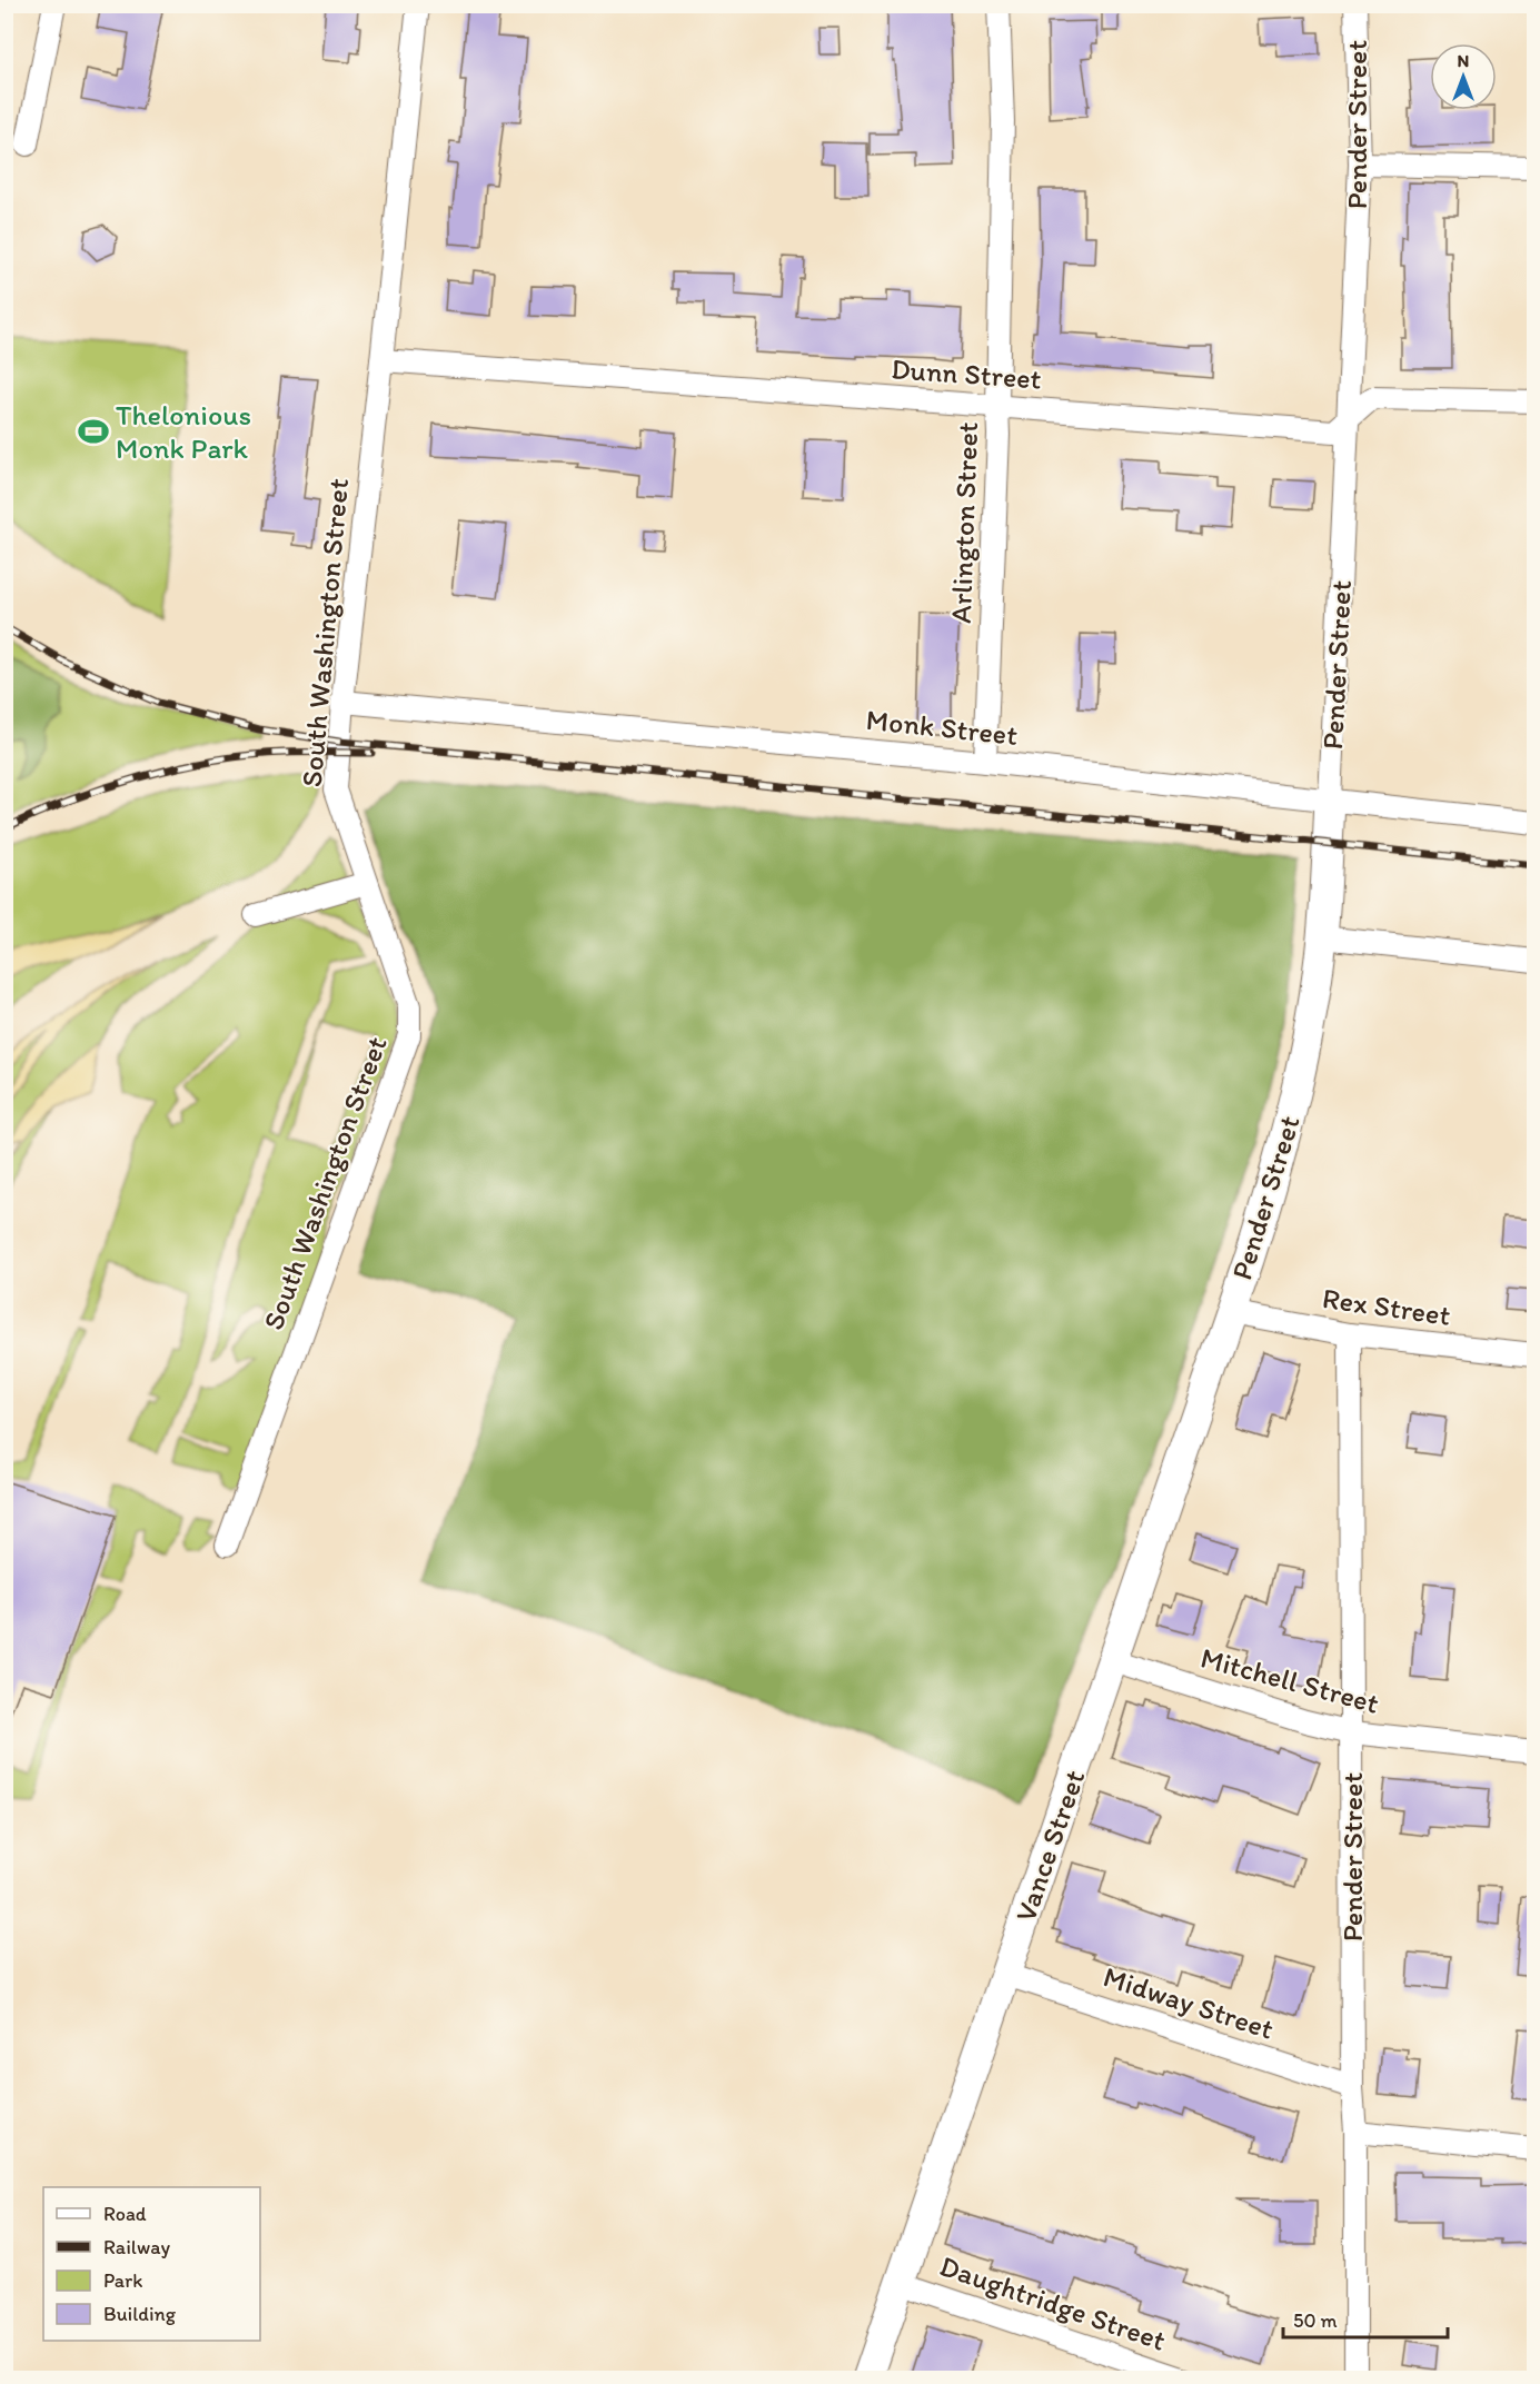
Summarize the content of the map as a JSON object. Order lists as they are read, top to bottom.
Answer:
{
  "streets": {
    "street": [
      "Pender Street",
      "Dunn Street",
      "Arlington Street",
      "South Washington Street",
      "Monk Street",
      "Rex Street",
      "Mitchell Street",
      "Vance Street",
      "Midway Street",
      "Daughtridge Street"
    ]
  },
  "crossings": [
    ["Pender Street", "Dunn Street"],
    ["Pender Street", "Monk Street"],
    ["Pender Street", "Rex Street"],
    ["Pender Street", "Mitchell Street"],
    ["Pender Street", "Vance Street"],
    ["Pender Street", "Midway Street"],
    ["Dunn Street", "Arlington Street"],
    ["Dunn Street", "South Washington Street"],
    ["Arlington Street", "Monk Street"],
    ["South Washington Street", "Monk Street"],
    ["Rex Street", "Vance Street"],
    ["Mitchell Street", "Vance Street"],
    ["Vance Street", "Midway Street"],
    ["Vance Street", "Daughtridge Street"]
  ],
  "places": {
    "sports": ["Thelonious Monk Park"]
  },
  "legend": [
    "Road",
    "Railway",
    "Park",
    "Building"
  ],
  "scale_bar": "50 m",
  "north": "top"
}
